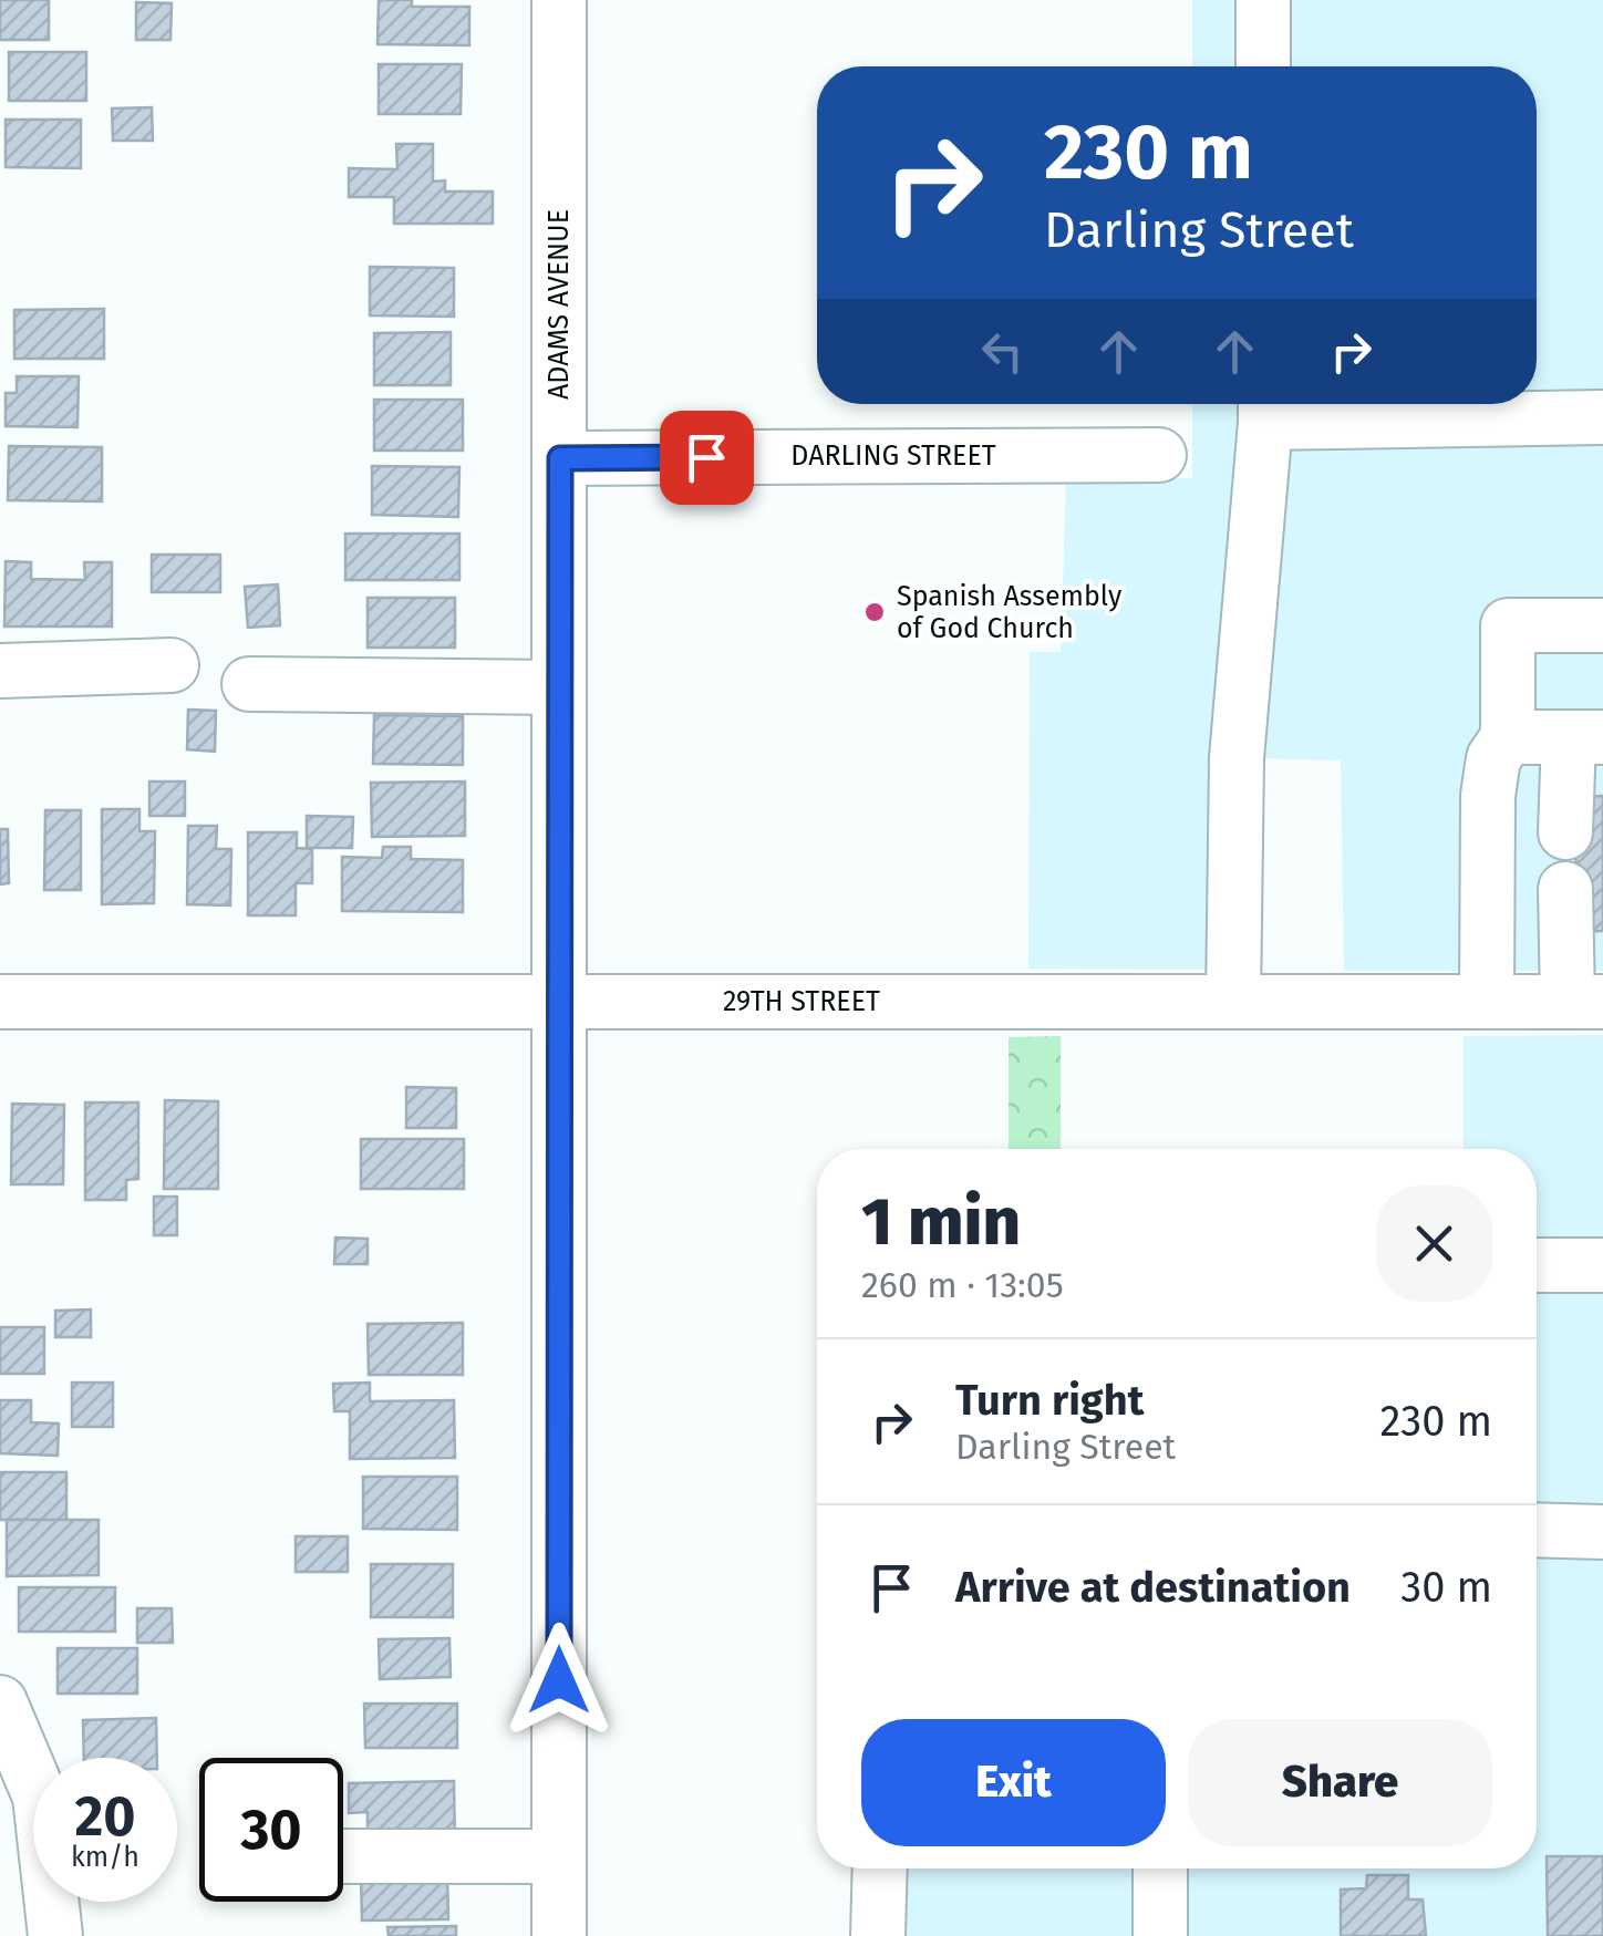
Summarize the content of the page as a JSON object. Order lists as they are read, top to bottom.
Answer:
{
  "streets": {
    "street": ["ADAMS AVENUE", "DARLING STREET", "29TH STREET"]
  },
  "crossings": [
    ["ADAMS AVENUE", "DARLING STREET"],
    ["ADAMS AVENUE", "29TH STREET"]
  ],
  "places": ["Spanish Assembly of God Church"],
  "page": {
    "turn": ["230 m", "Darling Street"],
    "heading": ["1 min", "260 m · 13:05"],
    "list": [
      {
        "name": "Turn right",
        "note": "Darling Street",
        "value": "230 m"
      },
      {
        "name": "Arrive at destination",
        "value": "30 m"
      }
    ],
    "buttons": ["Exit", "Share"],
    "speed": "20 km/h",
    "limit": "30"
  }
}
